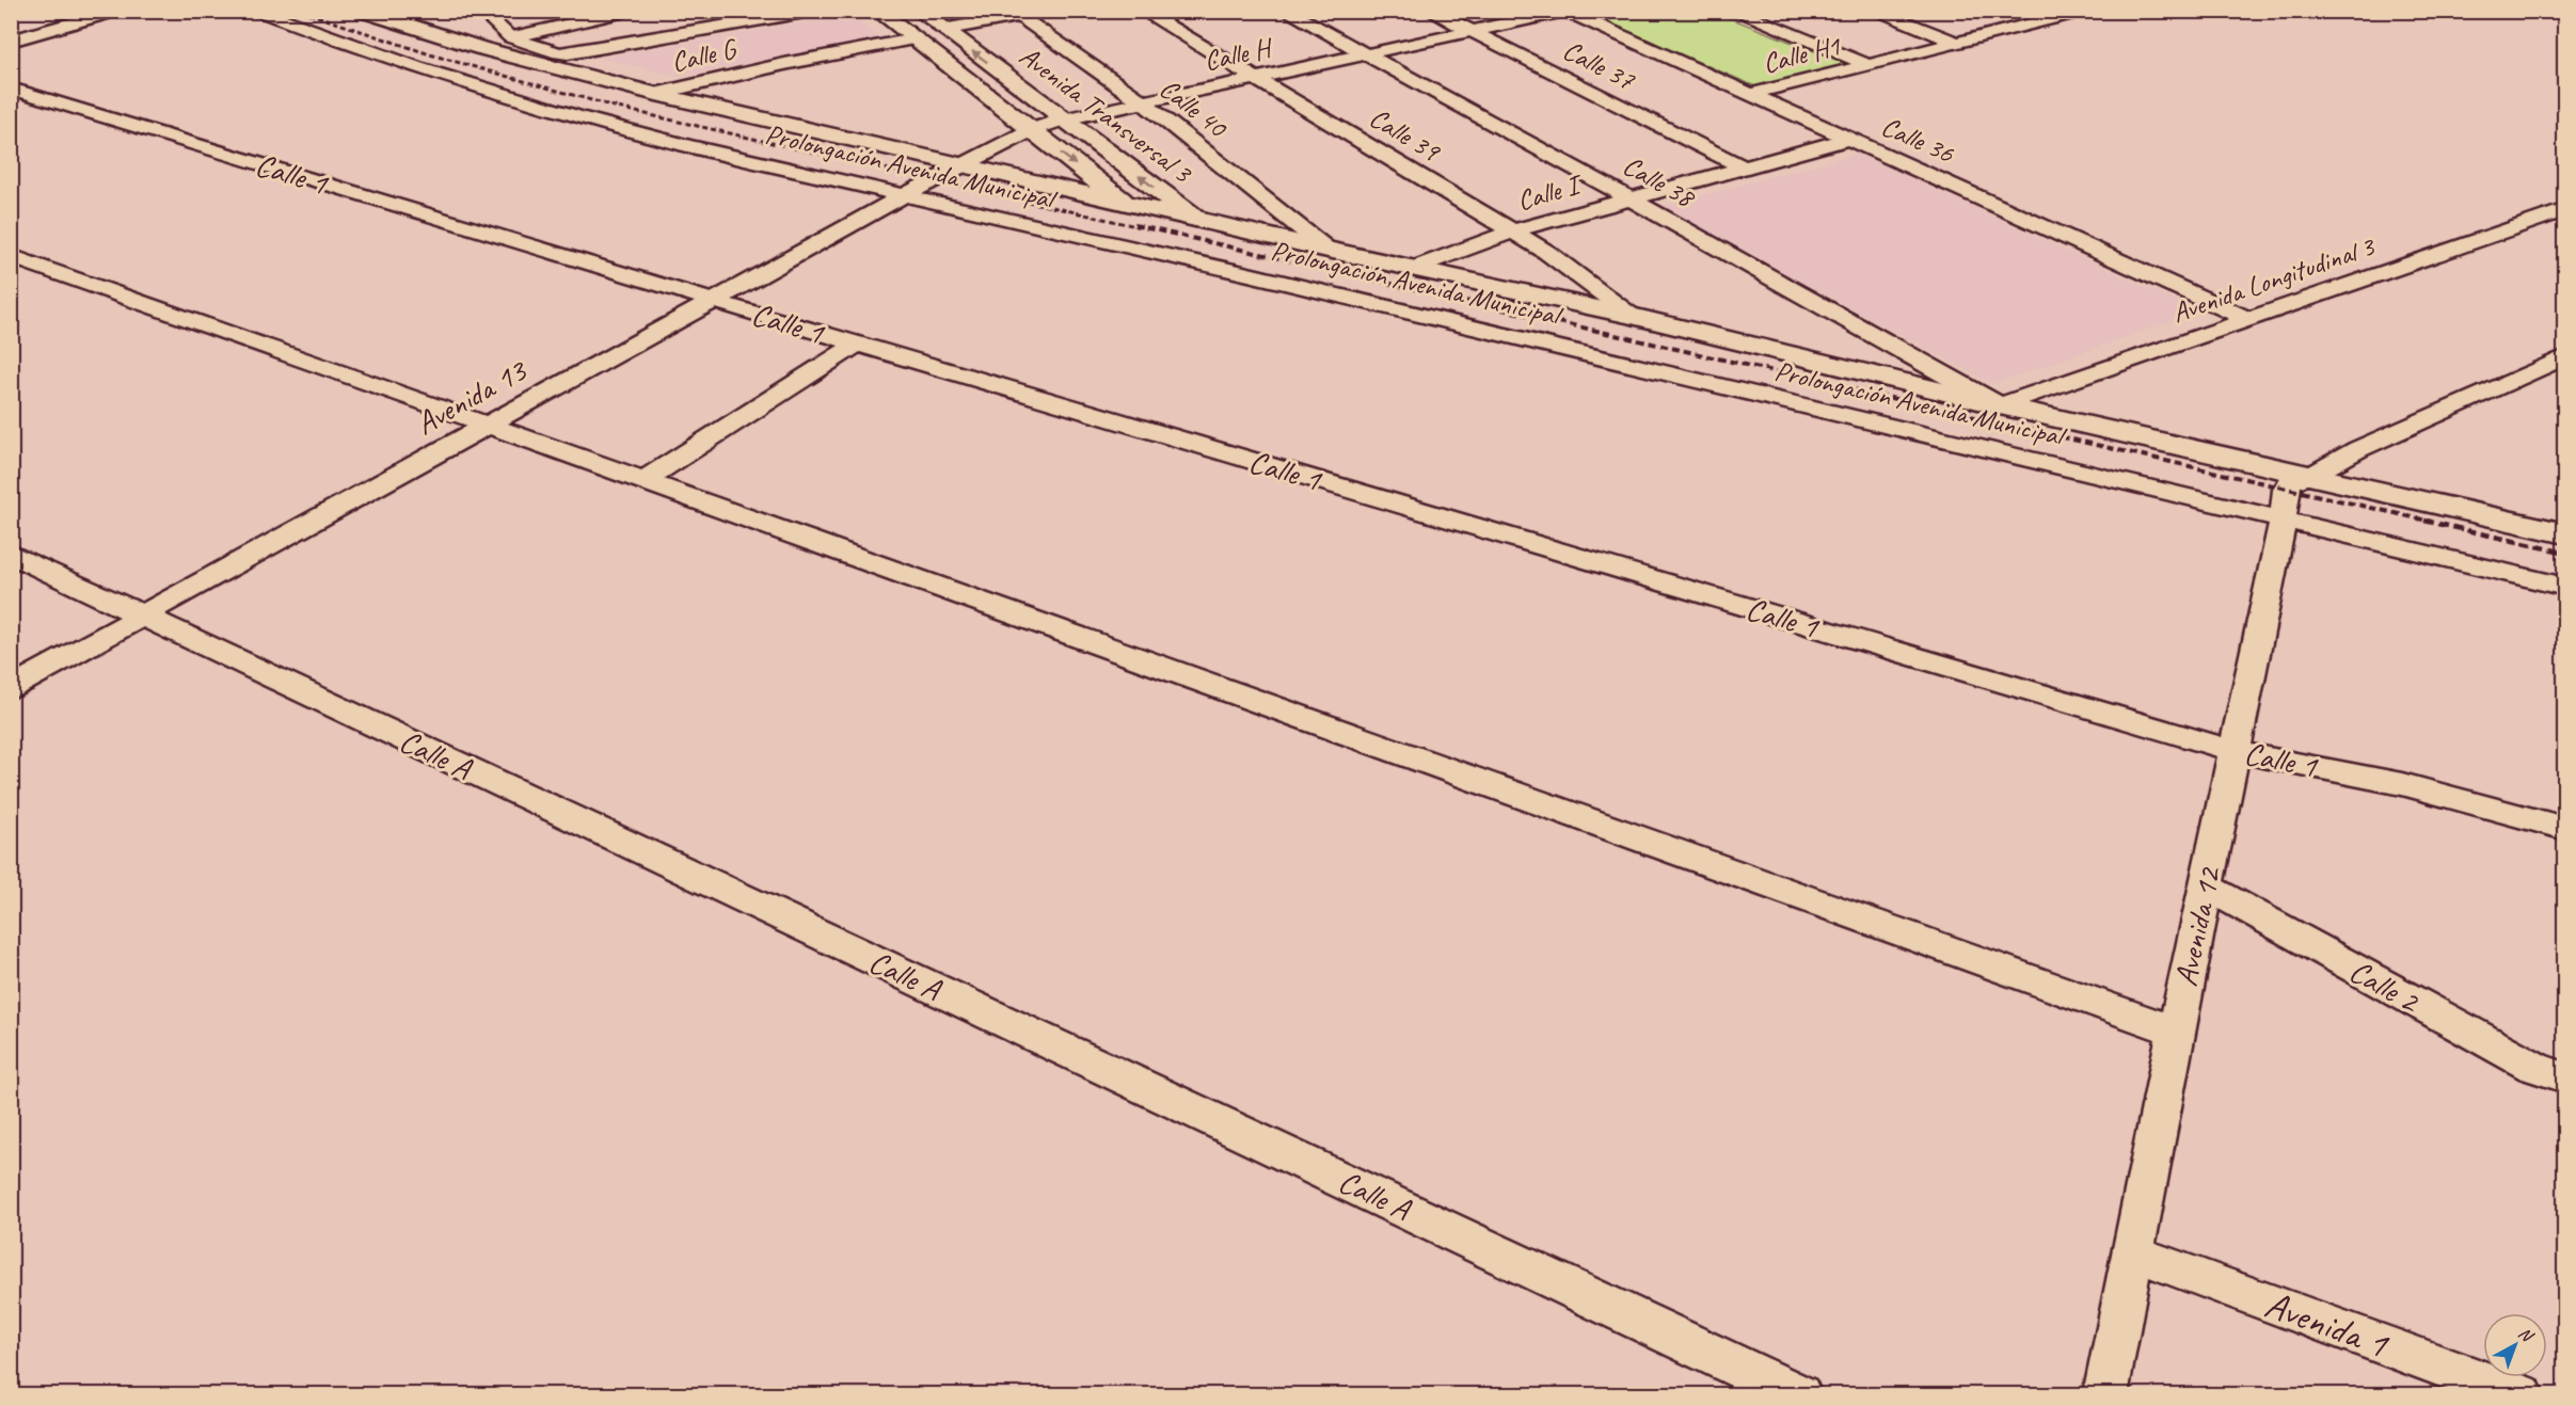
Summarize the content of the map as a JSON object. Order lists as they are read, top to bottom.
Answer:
{
  "streets": {
    "main road": ["Avenida Transversal 3", "Prolongación Avenida Municipal"],
    "street": [
      "Calle H",
      "Calle H1",
      "Calle G",
      "Calle 37",
      "Calle 40",
      "Calle 39",
      "Calle 36",
      "Calle 1",
      "Calle 38",
      "Calle I",
      "Avenida Longitudinal 3",
      "Avenida 13",
      "Calle A",
      "Avenida 12",
      "Calle 2",
      "Avenida 1"
    ]
  },
  "crossings": [
    ["Calle H", "Calle 37"],
    ["Calle H", "Calle 40"],
    ["Calle H", "Avenida Transversal 3"],
    ["Calle H", "Calle 39"],
    ["Calle H", "Calle 36"],
    ["Calle H", "Prolongación Avenida Municipal"],
    ["Calle H", "Calle 38"],
    ["Calle H", "Avenida 13"],
    ["Calle H1", "Calle 36"],
    ["Calle G", "Avenida Transversal 3"],
    ["Calle G", "Prolongación Avenida Municipal"],
    ["Calle 37", "Calle I"],
    ["Calle 40", "Prolongación Avenida Municipal"],
    ["Avenida Transversal 3", "Prolongación Avenida Municipal"],
    ["Calle 39", "Prolongación Avenida Municipal"],
    ["Calle 39", "Calle I"],
    ["Calle 36", "Calle I"],
    ["Calle 36", "Avenida Longitudinal 3"],
    ["Prolongación Avenida Municipal", "Calle 38"],
    ["Prolongación Avenida Municipal", "Calle I"],
    ["Prolongación Avenida Municipal", "Avenida Longitudinal 3"],
    ["Prolongación Avenida Municipal", "Avenida 13"],
    ["Prolongación Avenida Municipal", "Avenida 12"],
    ["Calle 1", "Avenida 13"],
    ["Calle 1", "Avenida 12"],
    ["Calle 38", "Calle I"],
    ["Calle 38", "Avenida Longitudinal 3"],
    ["Avenida 13", "Calle A"],
    ["Avenida 12", "Calle 2"],
    ["Avenida 12", "Avenida 1"]
  ],
  "north": "top right"
}
